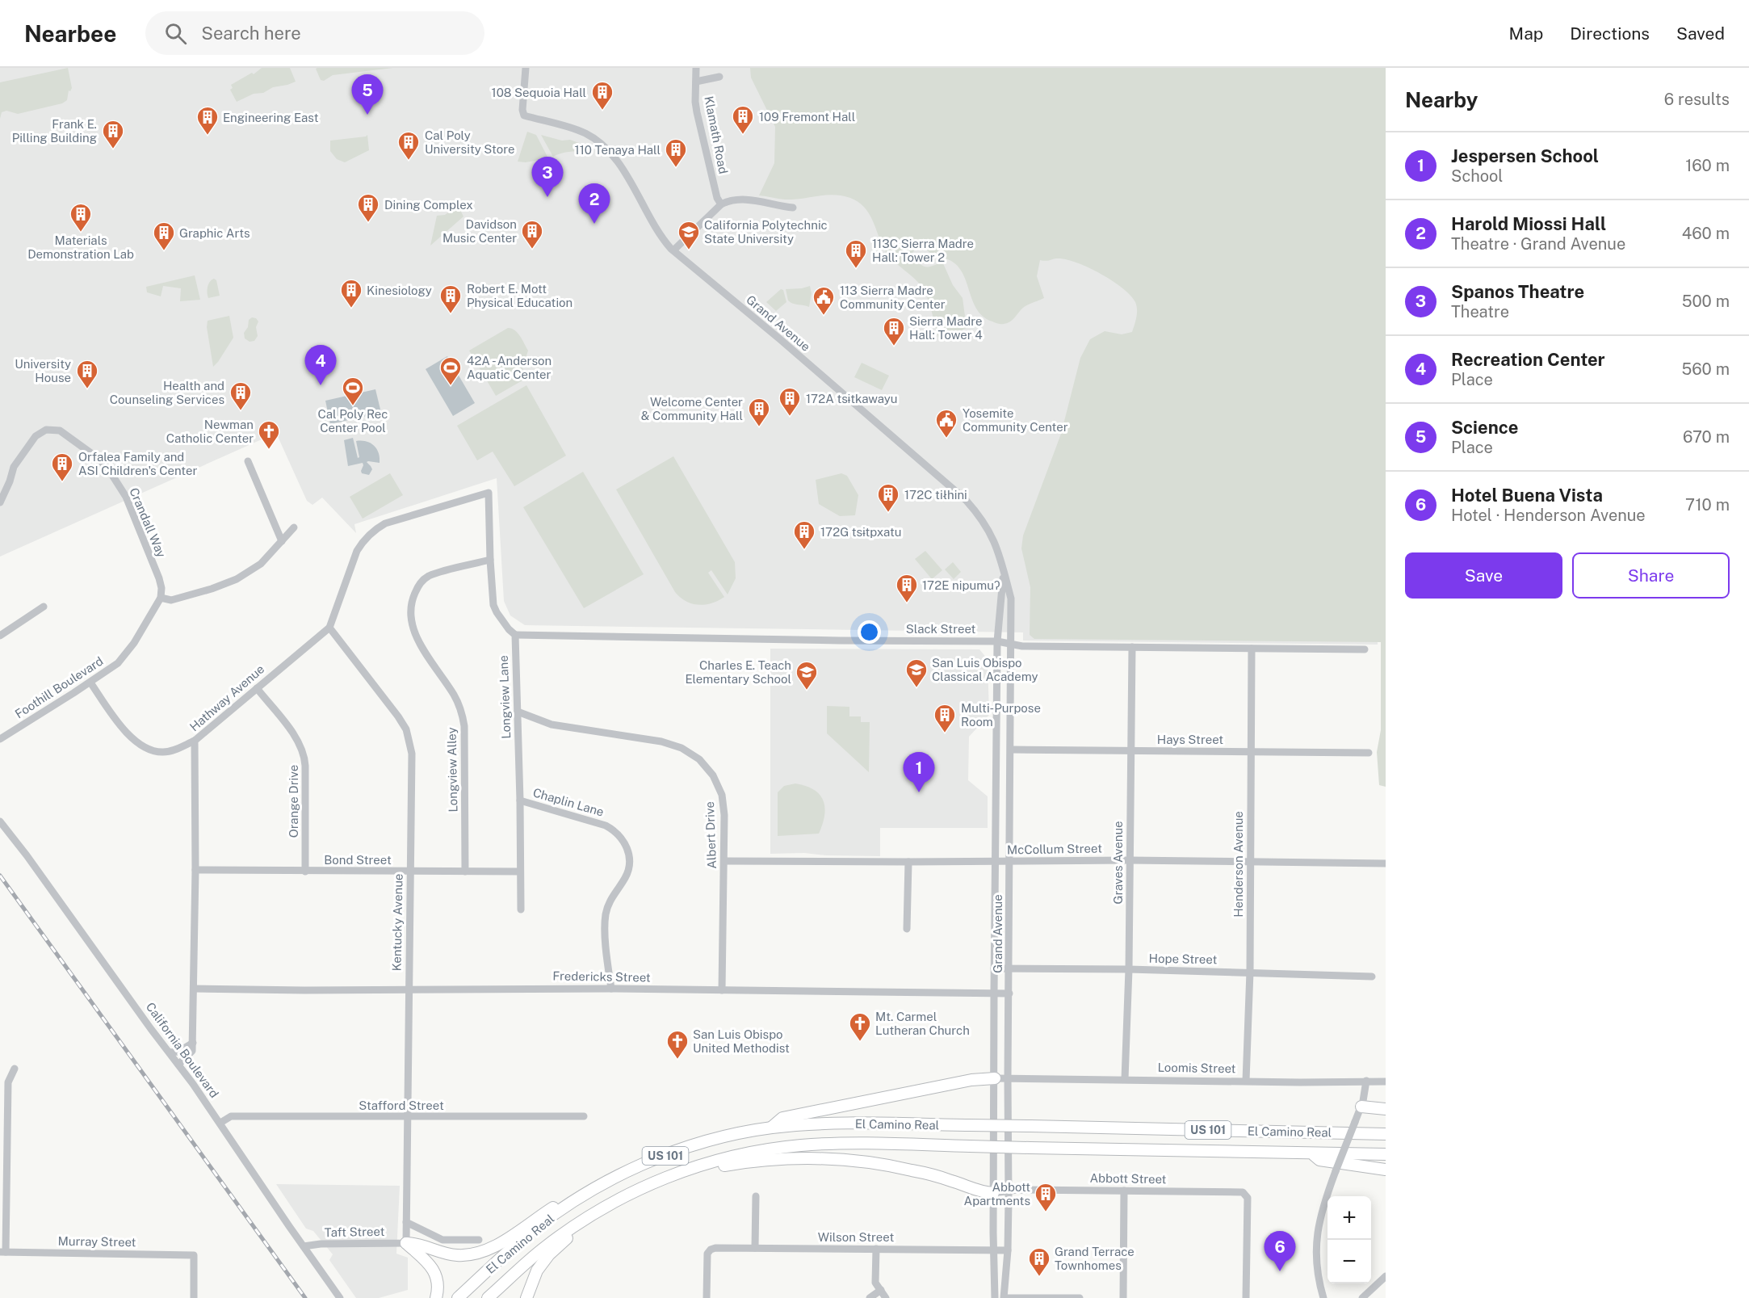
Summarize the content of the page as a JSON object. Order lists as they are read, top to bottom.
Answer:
{
  "streets": {
    "highway": ["El Camino Real", "US 101"],
    "street": [
      "Klamath Road",
      "Grand Avenue",
      "Crandall Way",
      "Slack Street",
      "Foothill Boulevard",
      "Longview Lane",
      "Hathway Avenue",
      "Hays Street",
      "Longview Alley",
      "Orange Drive",
      "Chaplin Lane",
      "Albert Drive",
      "McCollum Street",
      "Bond Street",
      "Graves Avenue",
      "Henderson Avenue",
      "Kentucky Avenue",
      "Hope Street",
      "Fredericks Street",
      "California Boulevard",
      "Loomis Street",
      "Stafford Street",
      "Abbott Street",
      "Taft Street",
      "Wilson Street",
      "Murray Street"
    ]
  },
  "crossings": [
    ["Grand Avenue", "Slack Street"],
    ["Grand Avenue", "Hays Street"],
    ["Grand Avenue", "McCollum Street"],
    ["Grand Avenue", "Hope Street"],
    ["Grand Avenue", "Fredericks Street"],
    ["Grand Avenue", "Loomis Street"],
    ["Grand Avenue", "Abbott Street"],
    ["Grand Avenue", "Wilson Street"],
    ["Crandall Way", "Foothill Boulevard"],
    ["Slack Street", "Longview Lane"],
    ["Slack Street", "Graves Avenue"],
    ["Slack Street", "Henderson Avenue"],
    ["Longview Lane", "Chaplin Lane"],
    ["Longview Lane", "Albert Drive"],
    ["Longview Lane", "Bond Street"],
    ["Hathway Avenue", "Orange Drive"],
    ["Hathway Avenue", "Bond Street"],
    ["Hathway Avenue", "Kentucky Avenue"],
    ["Hathway Avenue", "Fredericks Street"],
    ["Hathway Avenue", "California Boulevard"],
    ["Hays Street", "Graves Avenue"],
    ["Hays Street", "Henderson Avenue"],
    ["Longview Alley", "Bond Street"],
    ["Orange Drive", "Bond Street"],
    ["Chaplin Lane", "Fredericks Street"],
    ["Albert Drive", "McCollum Street"],
    ["Albert Drive", "Fredericks Street"],
    ["McCollum Street", "Graves Avenue"],
    ["McCollum Street", "Henderson Avenue"],
    ["Bond Street", "Kentucky Avenue"],
    ["Graves Avenue", "Hope Street"],
    ["Graves Avenue", "Loomis Street"],
    ["Henderson Avenue", "Hope Street"],
    ["Henderson Avenue", "Loomis Street"],
    ["Kentucky Avenue", "Fredericks Street"],
    ["Kentucky Avenue", "Stafford Street"],
    ["Kentucky Avenue", "Taft Street"],
    ["California Boulevard", "Stafford Street"],
    ["California Boulevard", "Taft Street"]
  ],
  "places": {
    "building": [
      "108 Sequoia Hall",
      "109 Fremont Hall",
      "Engineering East",
      "Frank E. Pilling Building",
      "Cal Poly University Store",
      "110 Tenaya Hall",
      "Dining Complex",
      "Materials Demonstration Lab",
      "Davidson Music Center",
      "Graphic Arts",
      "113C Sierra Madre Hall: Tower 2",
      "Kinesiology",
      "Robert E. Mott Physical Education",
      "Sierra Madre Hall: Tower 4",
      "University House",
      "Health and Counseling Services",
      "172A tsɨtkawayu",
      "Welcome Center & Community Hall",
      "Orfalea Family and ASI Children's Center",
      "172C tiłhini",
      "172G tsɨtpxatu",
      "172E nipumuʔ",
      "Multi-Purpose Room",
      "Abbott Apartments",
      "Grand Terrace Townhomes"
    ],
    "school or university": ["California Polytechnic State University", "San Luis Obispo Classical Academy", "Charles E. Teach Elementary School"],
    "public building": ["113 Sierra Madre Community Center", "Yosemite Community Center"],
    "sports": ["42A - Anderson Aquatic Center", "Cal Poly Rec Center Pool"],
    "church": ["Newman Catholic Center", "Mt. Carmel Lutheran Church", "San Luis Obispo United Methodist"]
  },
  "page": {
    "header": "Nearbee",
    "search": "Search here",
    "nav": ["Map", "Directions", "Saved"],
    "heading": ["Nearby", "6 results"],
    "pins": [
      "5",
      "3",
      "2",
      "4",
      "1",
      "6"
    ],
    "list": [
      {
        "mark": "1",
        "name": "Jespersen School",
        "note": "School",
        "value": "160 m"
      },
      {
        "mark": "2",
        "name": "Harold Miossi Hall",
        "note": "Theatre · Grand Avenue",
        "value": "460 m"
      },
      {
        "mark": "3",
        "name": "Spanos Theatre",
        "note": "Theatre",
        "value": "500 m"
      },
      {
        "mark": "4",
        "name": "Recreation Center",
        "note": "Place",
        "value": "560 m"
      },
      {
        "mark": "5",
        "name": "Science",
        "note": "Place",
        "value": "670 m"
      },
      {
        "mark": "6",
        "name": "Hotel Buena Vista",
        "note": "Hotel · Henderson Avenue",
        "value": "710 m"
      }
    ],
    "buttons": ["Save", "Share"],
    "map_buttons": ["+", "−"]
  }
}
